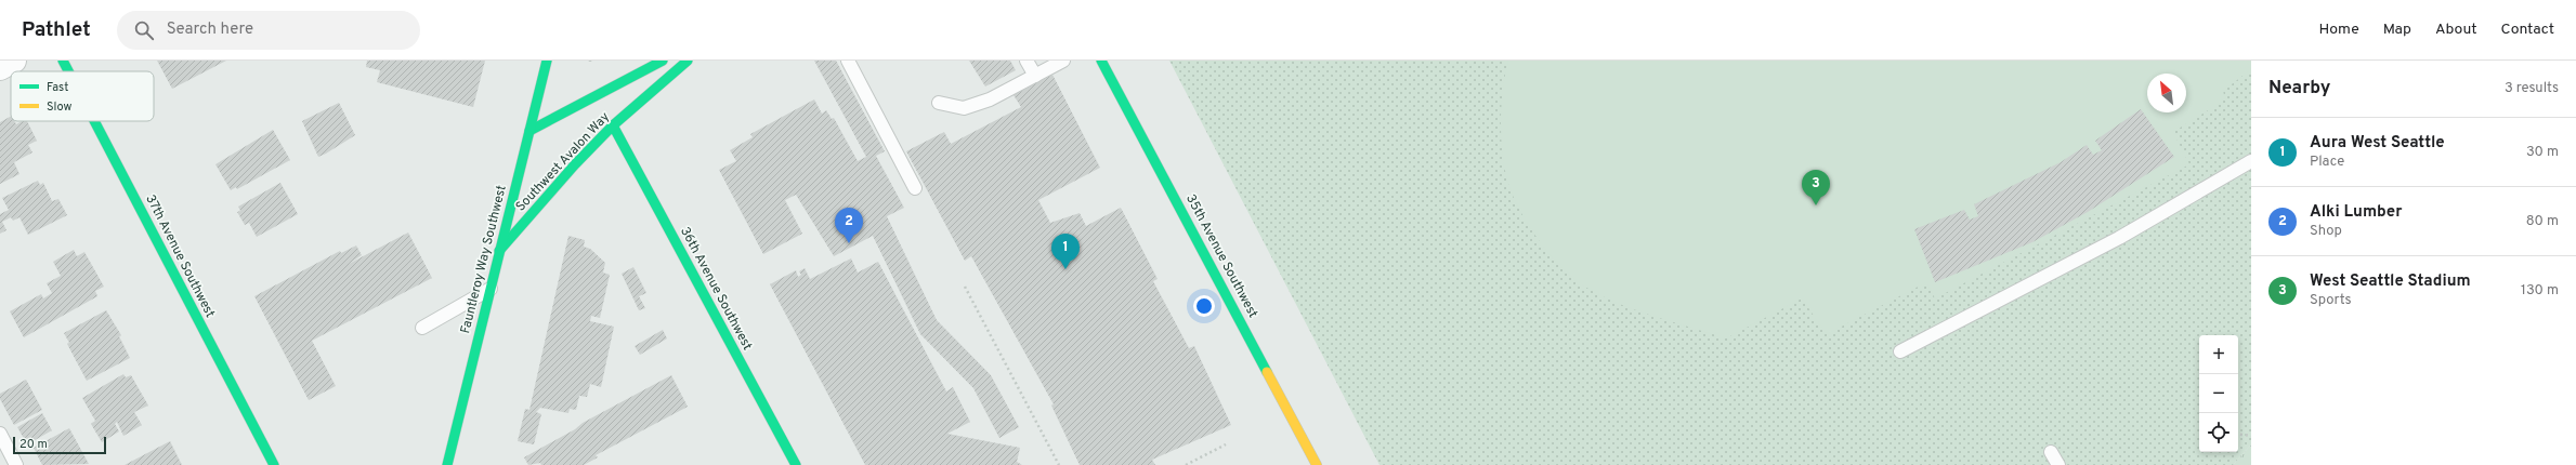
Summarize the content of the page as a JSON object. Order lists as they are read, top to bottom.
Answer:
{
  "streets": {
    "main road": [
      "Southwest Avalon Way",
      "37th Avenue Southwest",
      "35th Avenue Southwest",
      "Fauntleroy Way Southwest",
      "36th Avenue Southwest"
    ]
  },
  "crossings": [
    ["Southwest Avalon Way", "Fauntleroy Way Southwest"],
    ["Southwest Avalon Way", "36th Avenue Southwest"]
  ],
  "legend": ["Fast", "Slow"],
  "scale_bar": "20 m",
  "north": "top left",
  "page": {
    "header": "Pathlet",
    "search": "Search here",
    "nav": [
      "Home",
      "Map",
      "About",
      "Contact"
    ],
    "heading": ["Nearby", "3 results"],
    "list": [
      {
        "mark": "1",
        "name": "Aura West Seattle",
        "note": "Place",
        "value": "30 m"
      },
      {
        "mark": "2",
        "name": "Alki Lumber",
        "note": "Shop",
        "value": "80 m"
      },
      {
        "mark": "3",
        "name": "West Seattle Stadium",
        "note": "Sports",
        "value": "130 m"
      }
    ],
    "pins": ["3", "2", "1"],
    "map_buttons": ["+", "−"],
    "scale": "20 m"
  }
}
